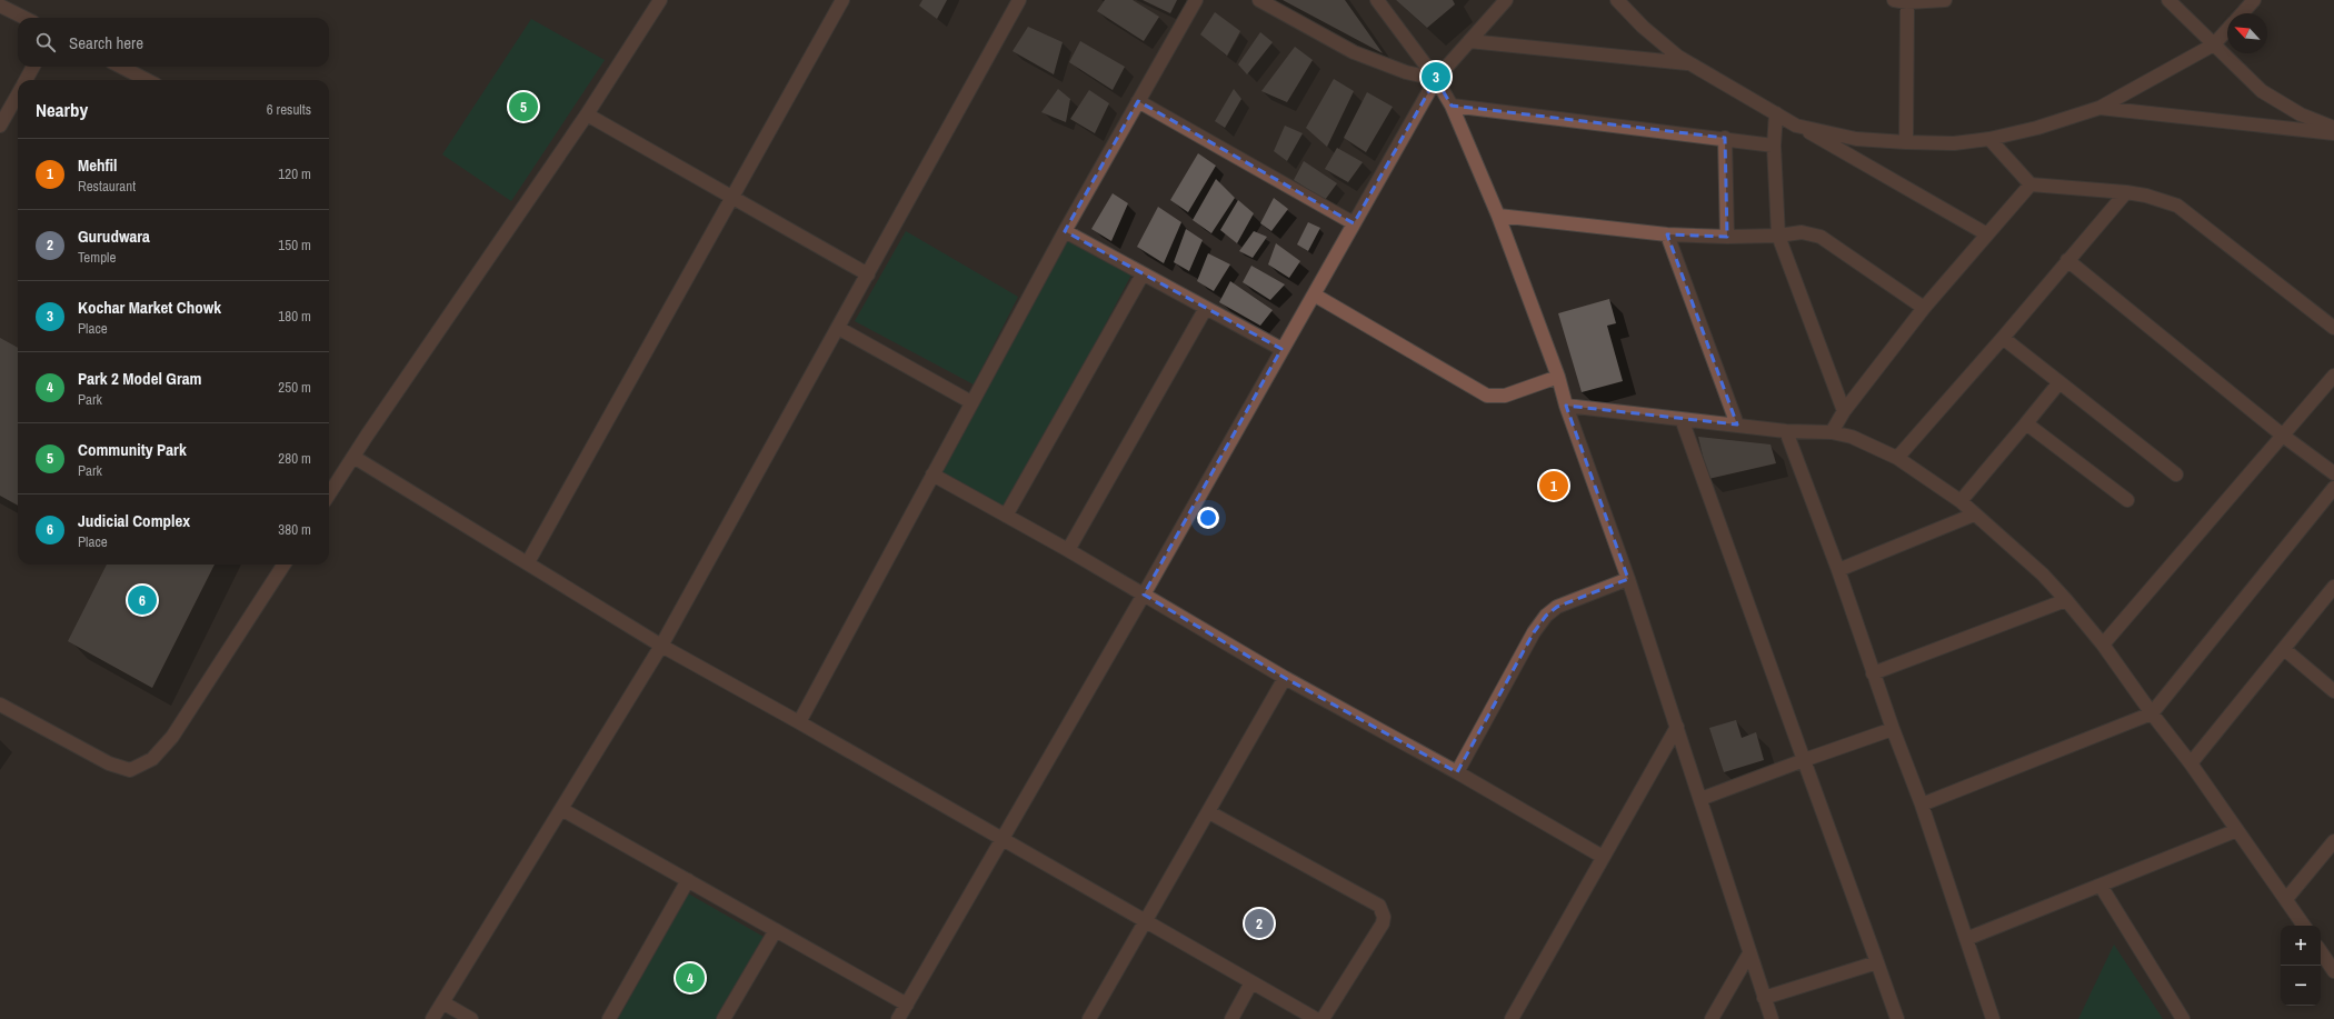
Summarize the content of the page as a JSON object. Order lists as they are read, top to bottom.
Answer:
{
  "north": "top left",
  "page": {
    "search": "Search here",
    "pins": [
      "3",
      "5",
      "1",
      "6",
      "2",
      "4"
    ],
    "heading": ["Nearby", "6 results"],
    "list": [
      {
        "mark": "1",
        "name": "Mehfil",
        "note": "Restaurant",
        "value": "120 m"
      },
      {
        "mark": "2",
        "name": "Gurudwara",
        "note": "Temple",
        "value": "150 m"
      },
      {
        "mark": "3",
        "name": "Kochar Market Chowk",
        "note": "Place",
        "value": "180 m"
      },
      {
        "mark": "4",
        "name": "Park 2 Model Gram",
        "note": "Park",
        "value": "250 m"
      },
      {
        "mark": "5",
        "name": "Community Park",
        "note": "Park",
        "value": "280 m"
      },
      {
        "mark": "6",
        "name": "Judicial Complex",
        "note": "Place",
        "value": "380 m"
      }
    ],
    "map_buttons": ["+", "−"]
  }
}
